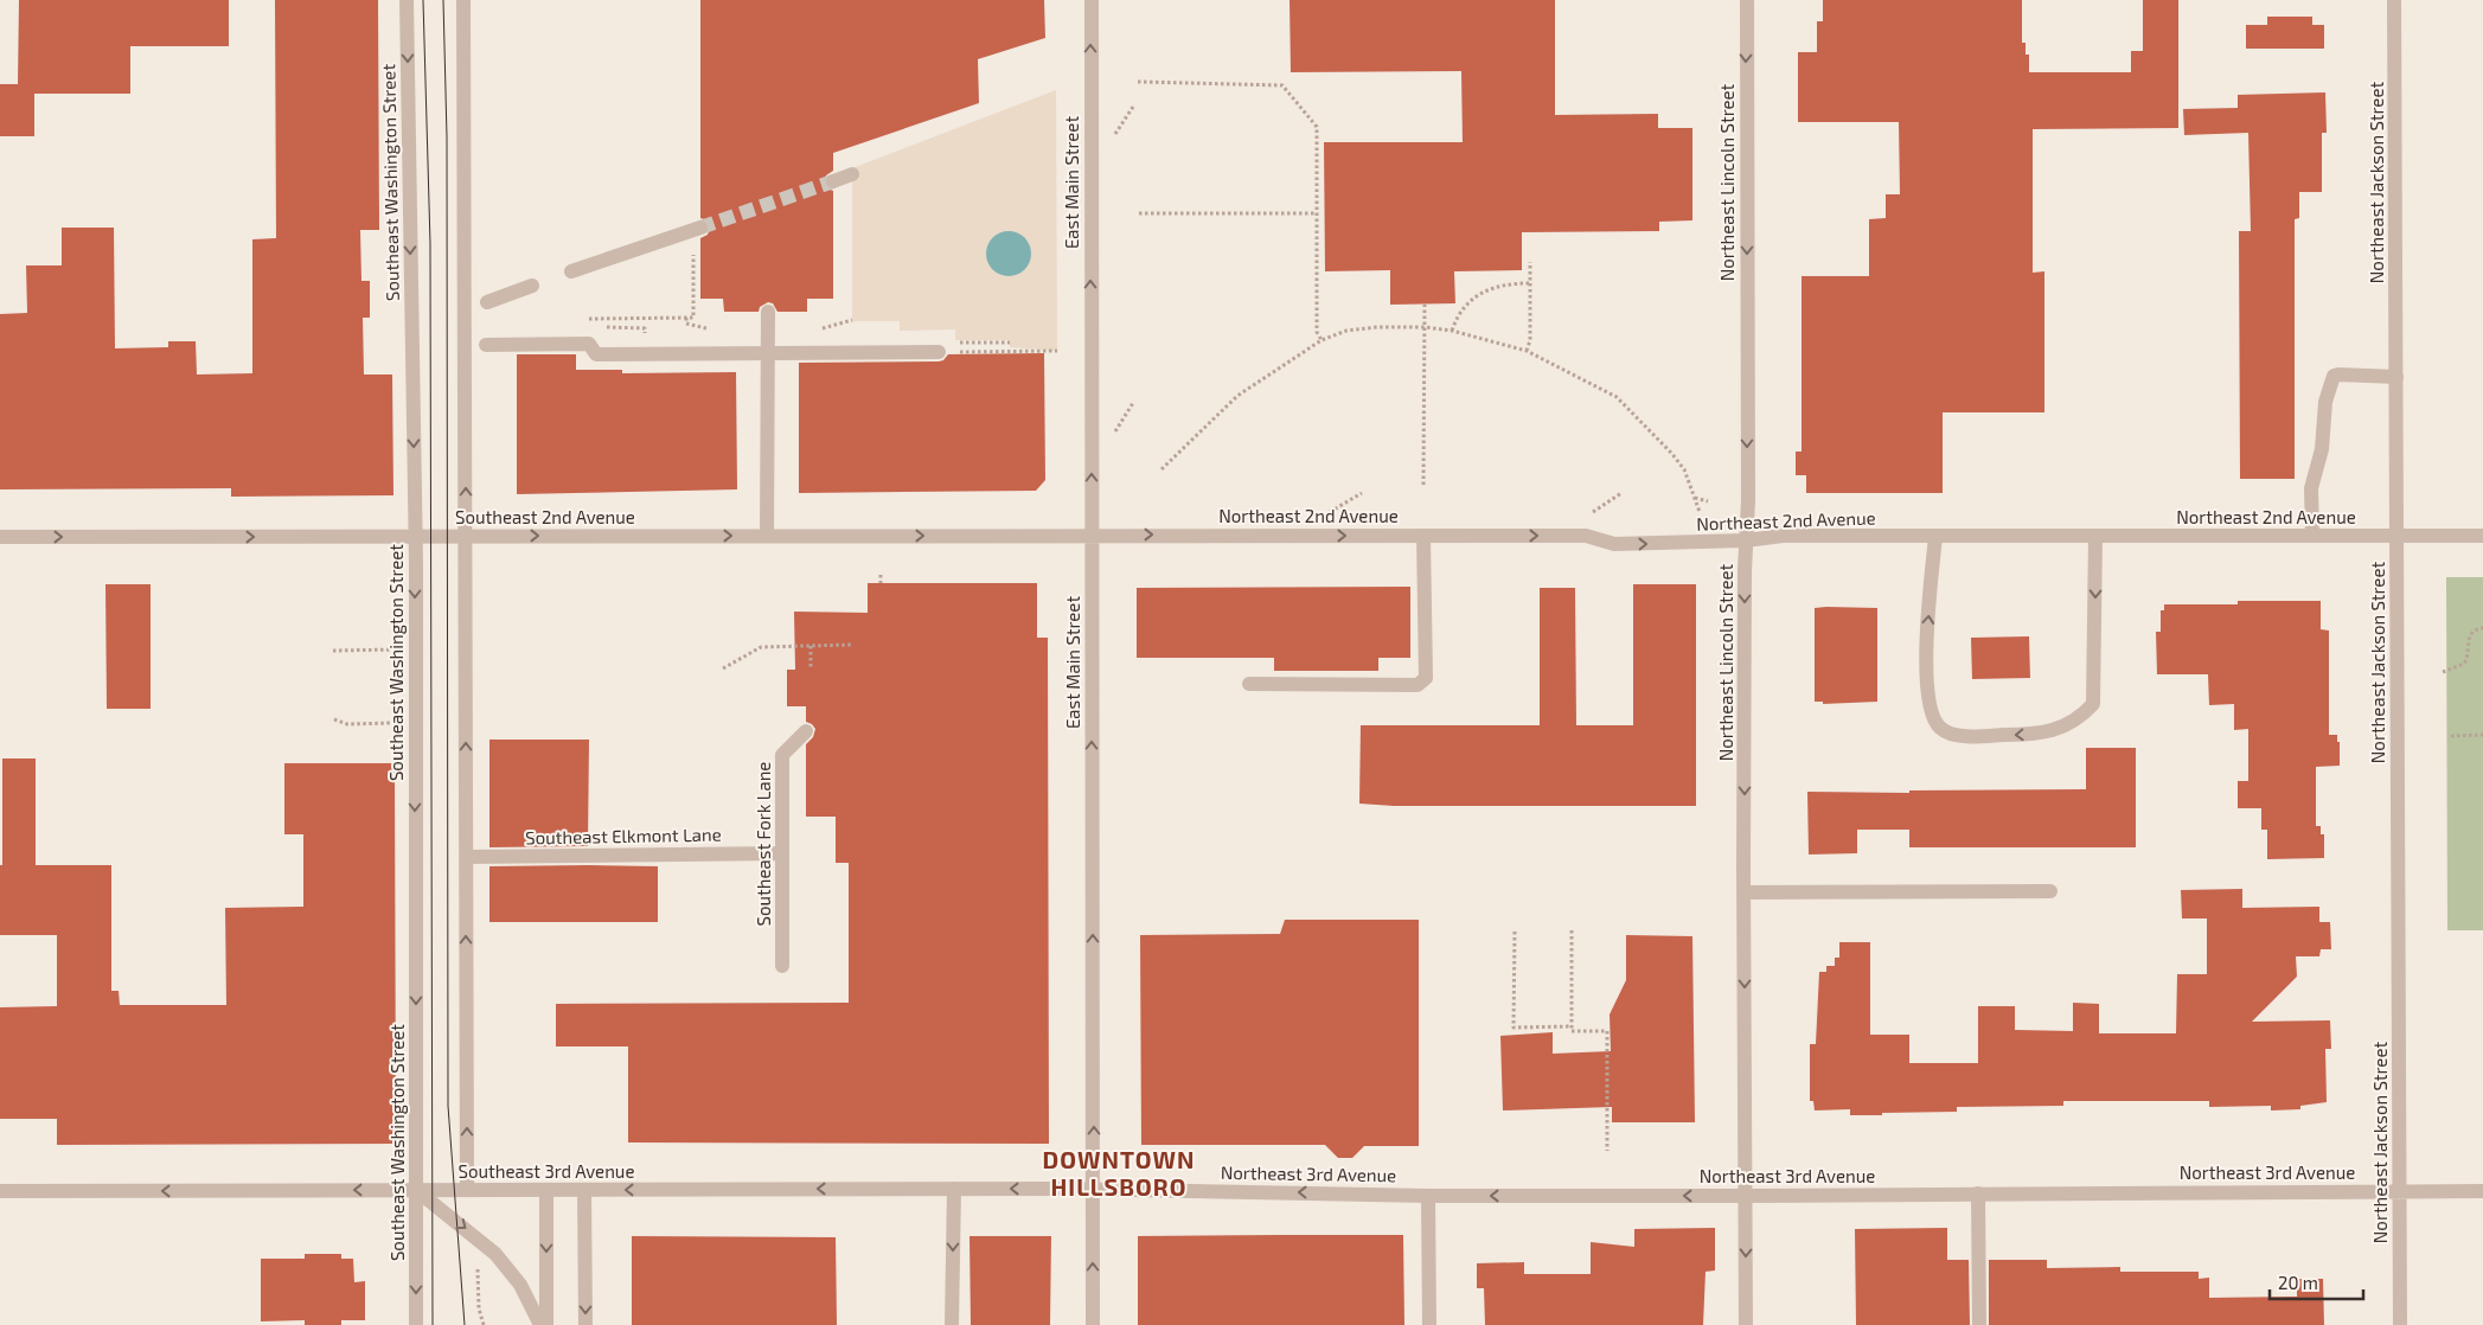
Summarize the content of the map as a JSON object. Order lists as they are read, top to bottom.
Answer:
{
  "streets": {
    "street": [
      "Southeast Washington Street",
      "East Main Street",
      "Northeast Lincoln Street",
      "Northeast Jackson Street",
      "Northeast 2nd Avenue",
      "Southeast 2nd Avenue",
      "Southeast Elkmont Lane",
      "Southeast Fork Lane",
      "Southeast 3rd Avenue",
      "Northeast 3rd Avenue"
    ]
  },
  "crossings": [
    ["Southeast Washington Street", "Southeast 2nd Avenue"],
    ["Southeast Washington Street", "Southeast 3rd Avenue"],
    ["East Main Street", "Northeast 2nd Avenue"],
    ["East Main Street", "Southeast 2nd Avenue"],
    ["East Main Street", "Southeast 3rd Avenue"],
    ["East Main Street", "Northeast 3rd Avenue"],
    ["Northeast Lincoln Street", "Northeast 2nd Avenue"],
    ["Northeast Lincoln Street", "Northeast 3rd Avenue"],
    ["Northeast Jackson Street", "Northeast 2nd Avenue"],
    ["Northeast Jackson Street", "Northeast 3rd Avenue"],
    ["Northeast 2nd Avenue", "Southeast 2nd Avenue"],
    ["Southeast Elkmont Lane", "Southeast Fork Lane"],
    ["Southeast 3rd Avenue", "Northeast 3rd Avenue"]
  ],
  "one_way": [
    "East Main Street",
    "Northeast Lincoln Street",
    "Northeast 2nd Avenue",
    "Southeast 2nd Avenue",
    "Southeast 3rd Avenue",
    "Northeast 3rd Avenue"
  ],
  "districts": ["DOWNTOWN HILLSBORO"],
  "scale_bar": "20 m"
}
